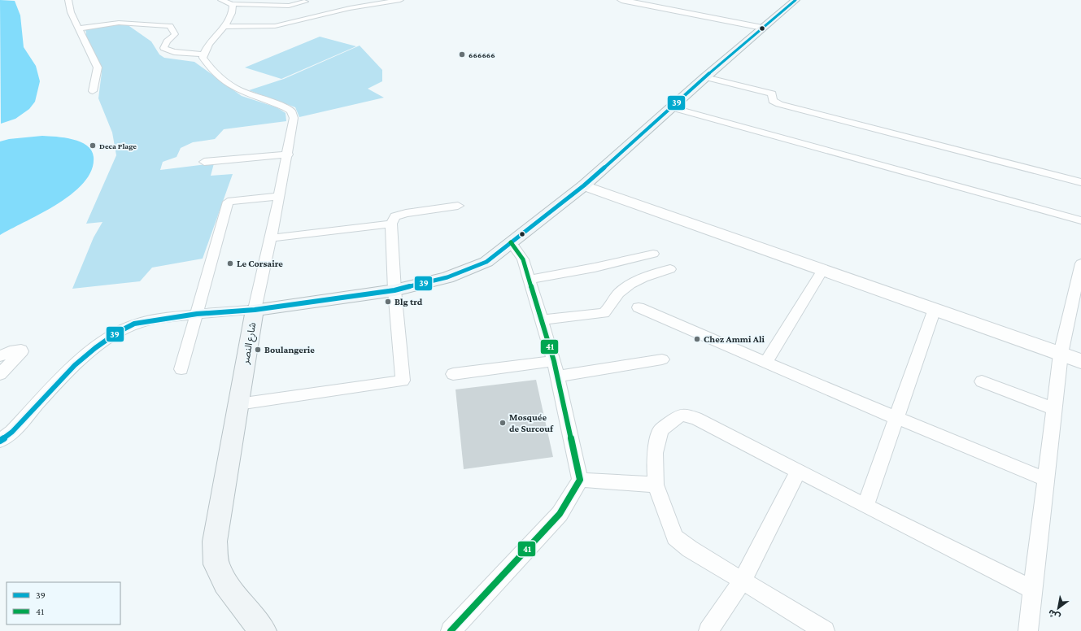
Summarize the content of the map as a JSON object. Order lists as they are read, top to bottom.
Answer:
{
  "streets": {
    "main road": ["شارع النصر"]
  },
  "places": [
    "666666",
    "Deca Plage",
    "Le Corsaire",
    "Blg trd",
    "Chez Ammi Ali",
    "Boulangerie",
    "Mosquée de Surcouf"
  ],
  "lines": ["transit line 39", "transit line 41"],
  "legend": ["39", "41"],
  "north": "bottom left"
}
